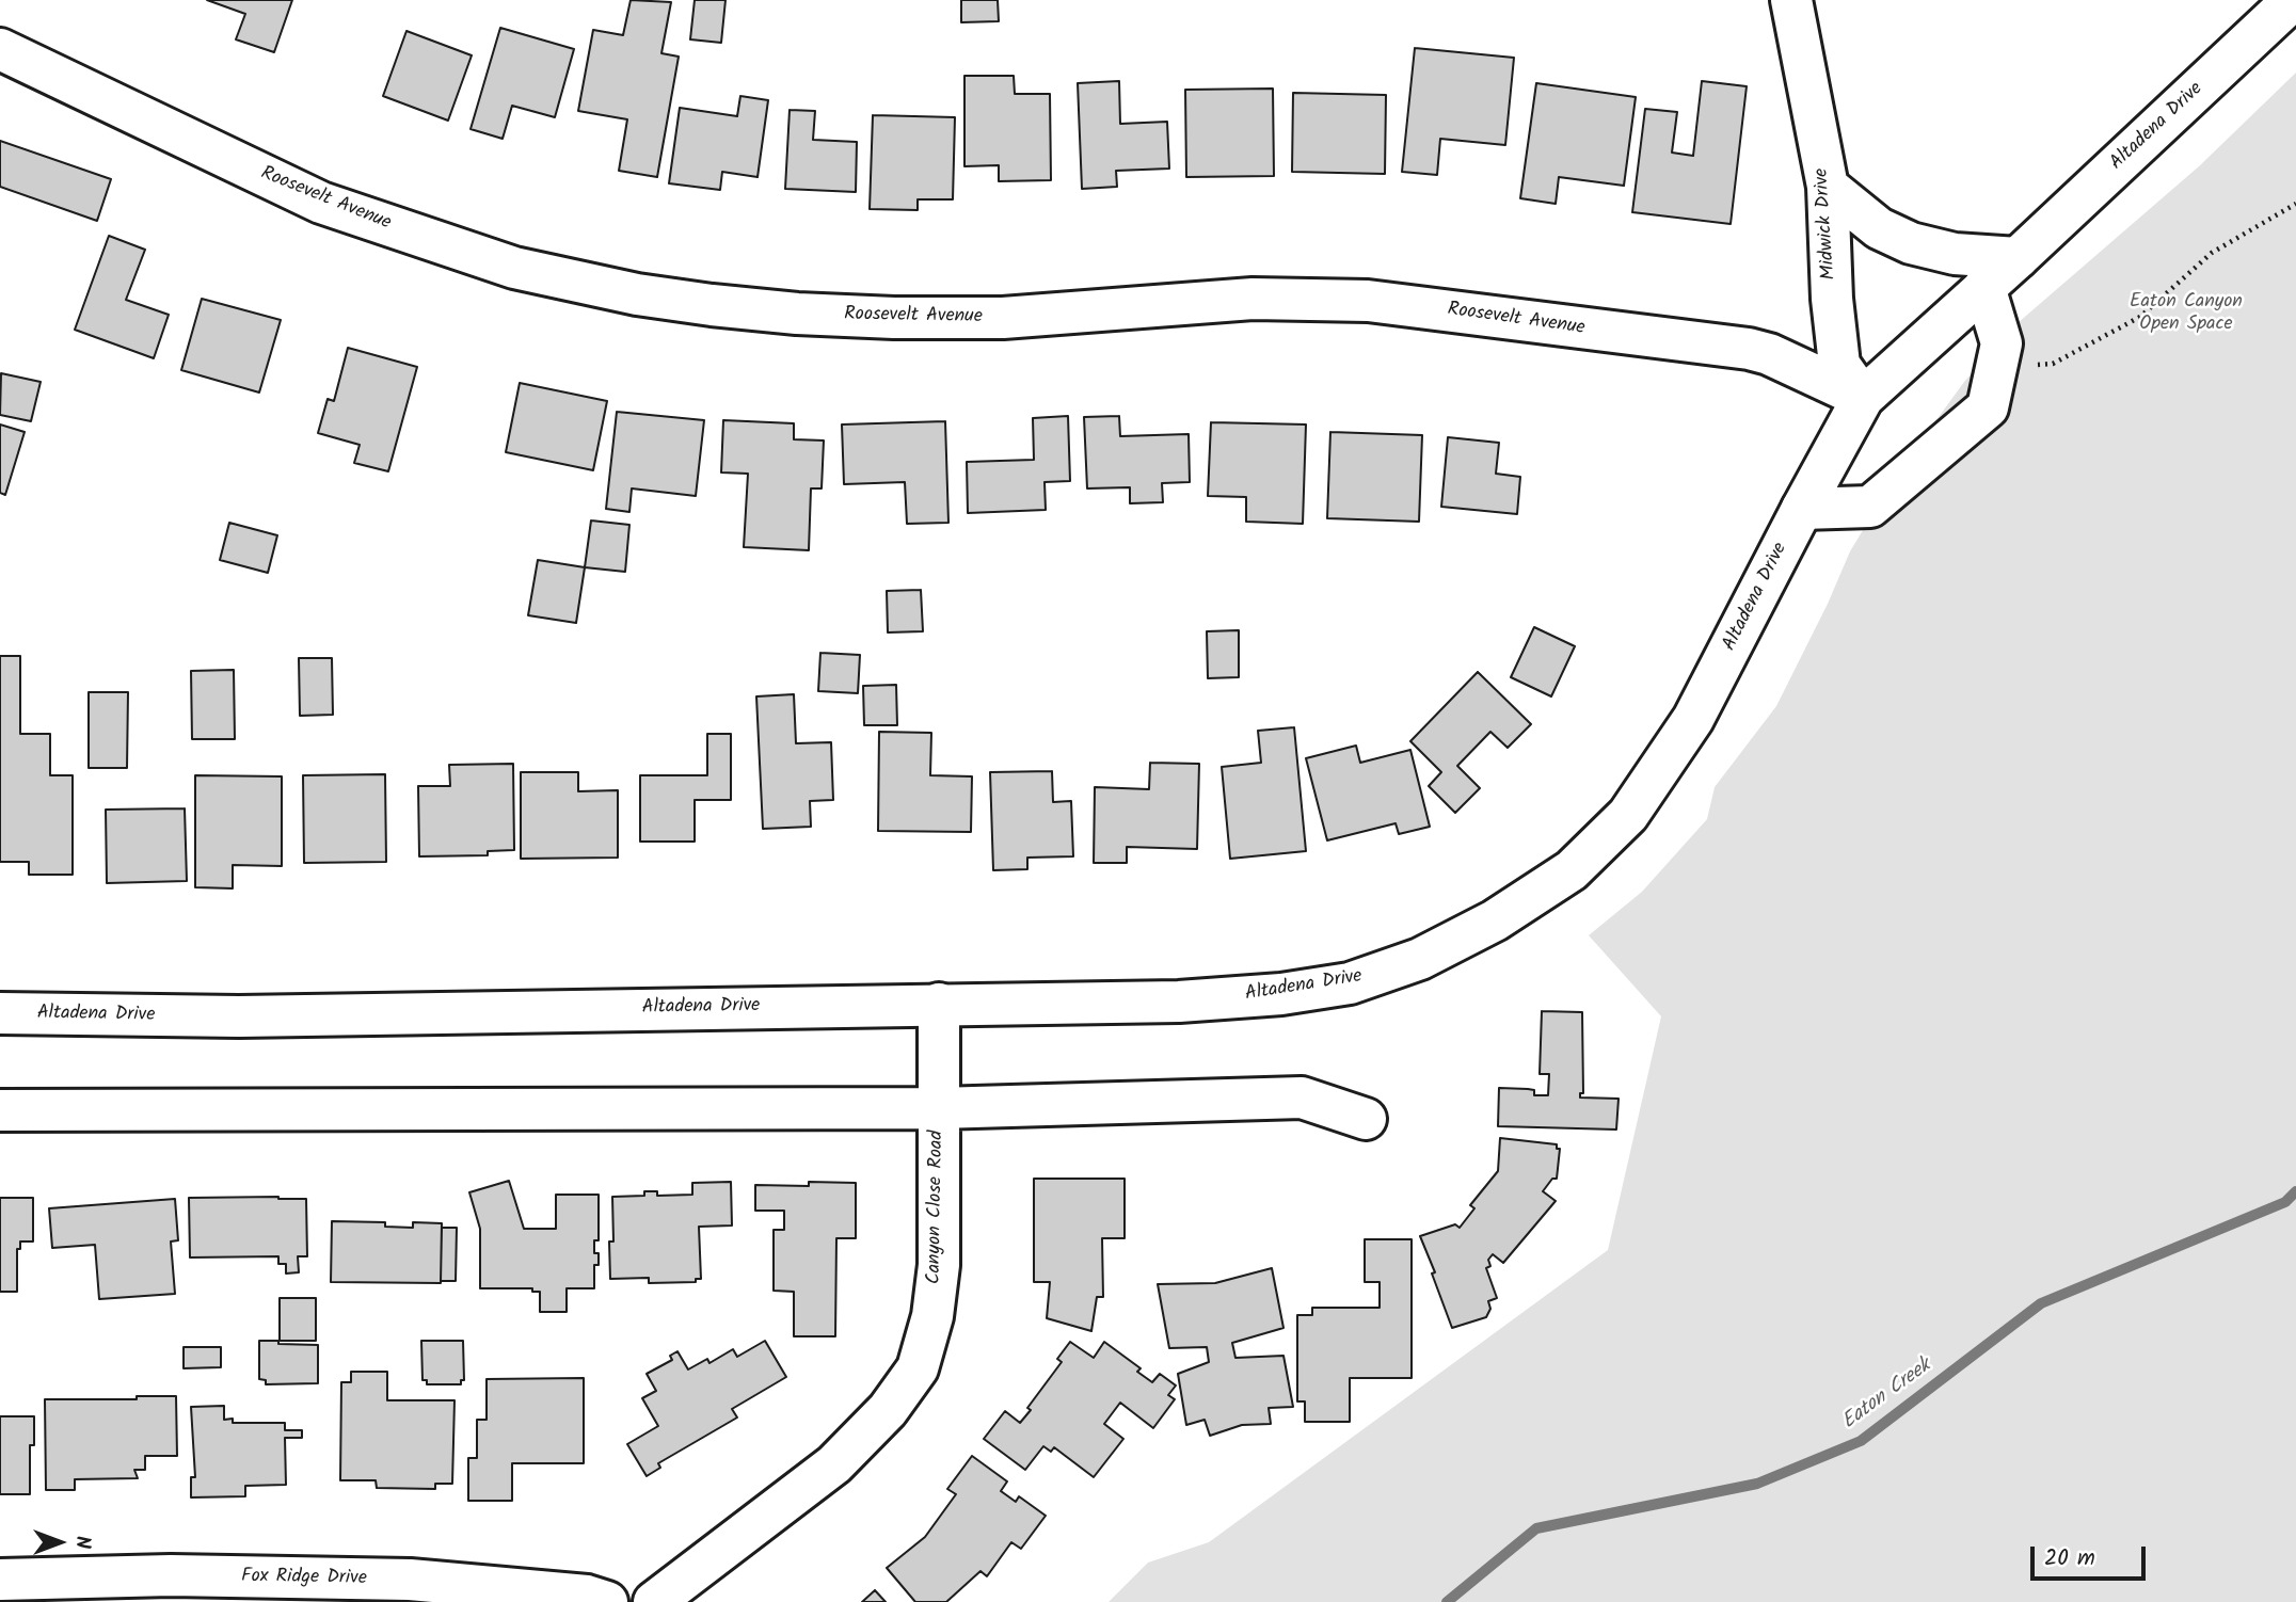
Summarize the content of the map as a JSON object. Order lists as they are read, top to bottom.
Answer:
{
  "streets": {
    "street": [
      "Altadena Drive",
      "Roosevelt Avenue",
      "Midwick Drive",
      "Canyon Close Road",
      "Fox Ridge Drive"
    ]
  },
  "crossings": [
    ["Altadena Drive", "Roosevelt Avenue"],
    ["Altadena Drive", "Midwick Drive"],
    ["Altadena Drive", "Canyon Close Road"],
    ["Roosevelt Avenue", "Midwick Drive"]
  ],
  "water": ["Eaton Creek"],
  "parks": ["Eaton Canyon Open Space"],
  "scale_bar": "20 m",
  "north": "right"
}
